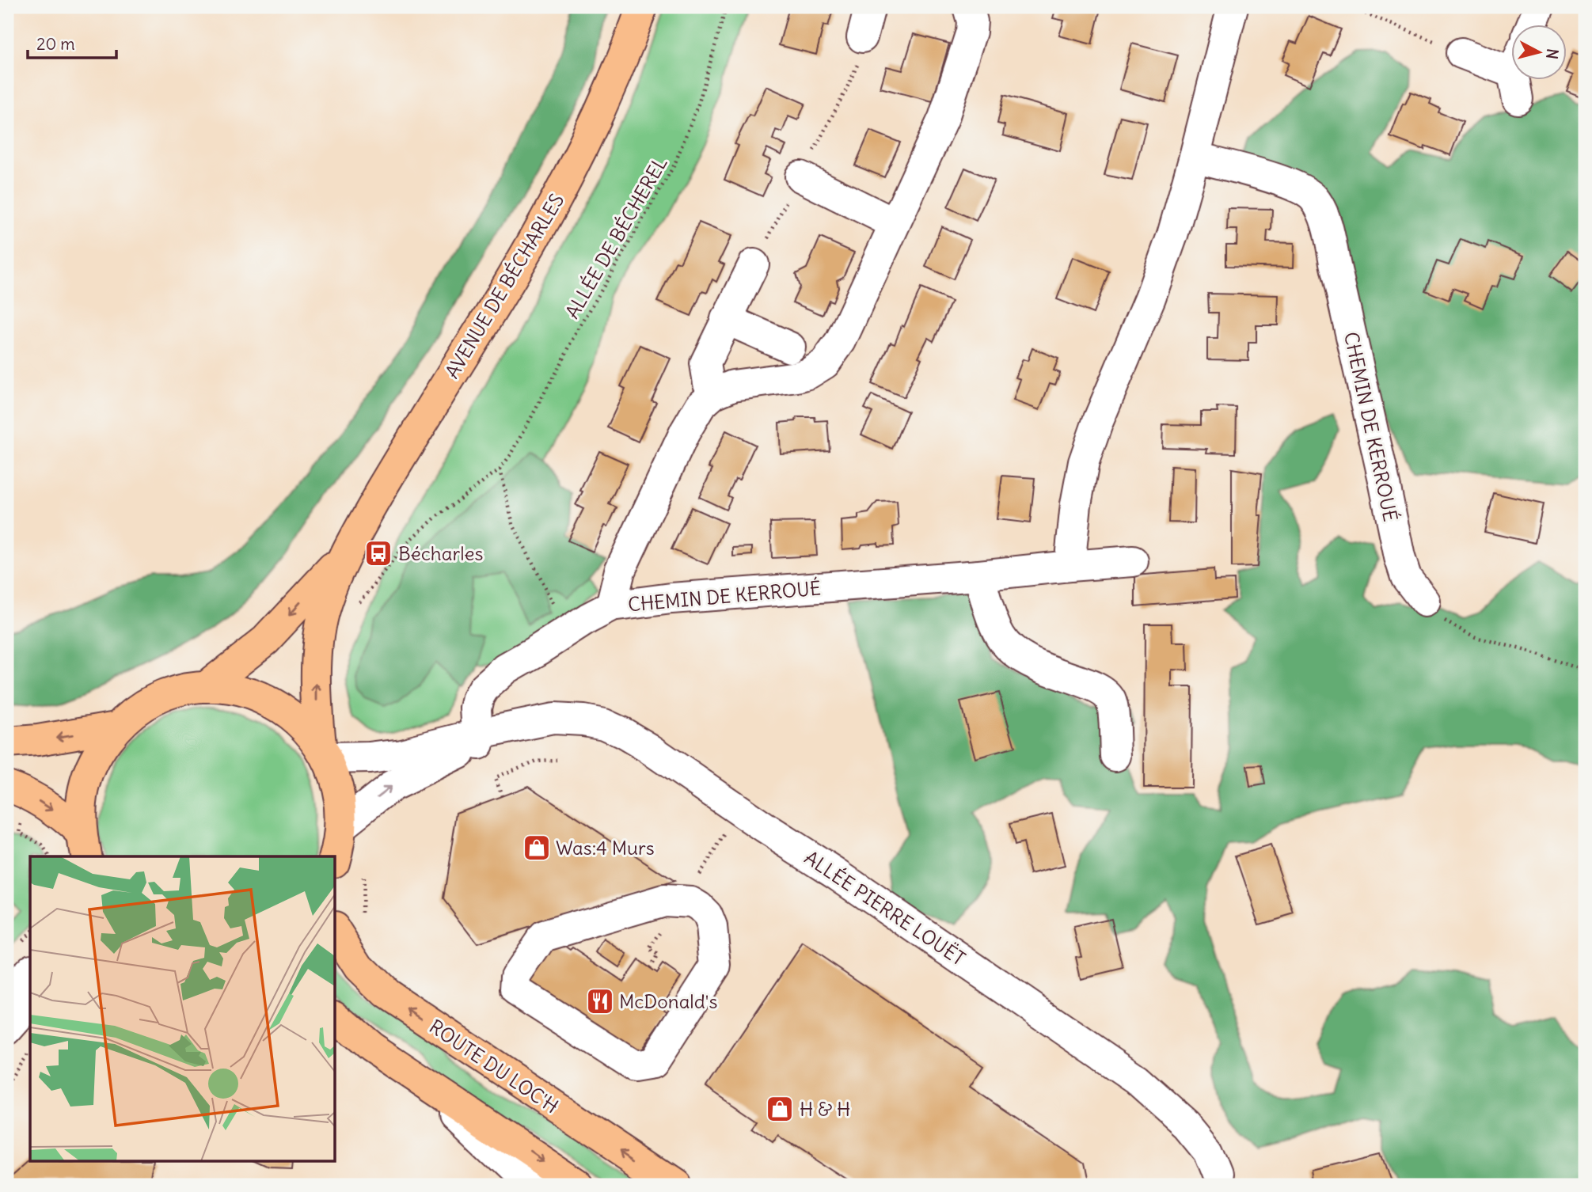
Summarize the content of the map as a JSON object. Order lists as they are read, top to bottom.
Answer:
{
  "streets": {
    "main road": ["AVENUE DE BÉCHARLES", "ROUTE DU LOC'H"],
    "street": ["CHEMIN DE KERROUÉ", "ALLÉE PIERRE LOUËT"],
    "path": ["ALLÉE DE BÉCHEREL"]
  },
  "crossings": [
    ["AVENUE DE BÉCHARLES", "ALLÉE PIERRE LOUËT"],
    ["CHEMIN DE KERROUÉ", "ALLÉE PIERRE LOUËT"]
  ],
  "places": {
    "bus stop": ["Bécharles"],
    "shop": ["Was:4 Murs", "H & H"],
    "restaurant": ["McDonald's"]
  },
  "scale_bar": "20 m",
  "north": "right"
}
